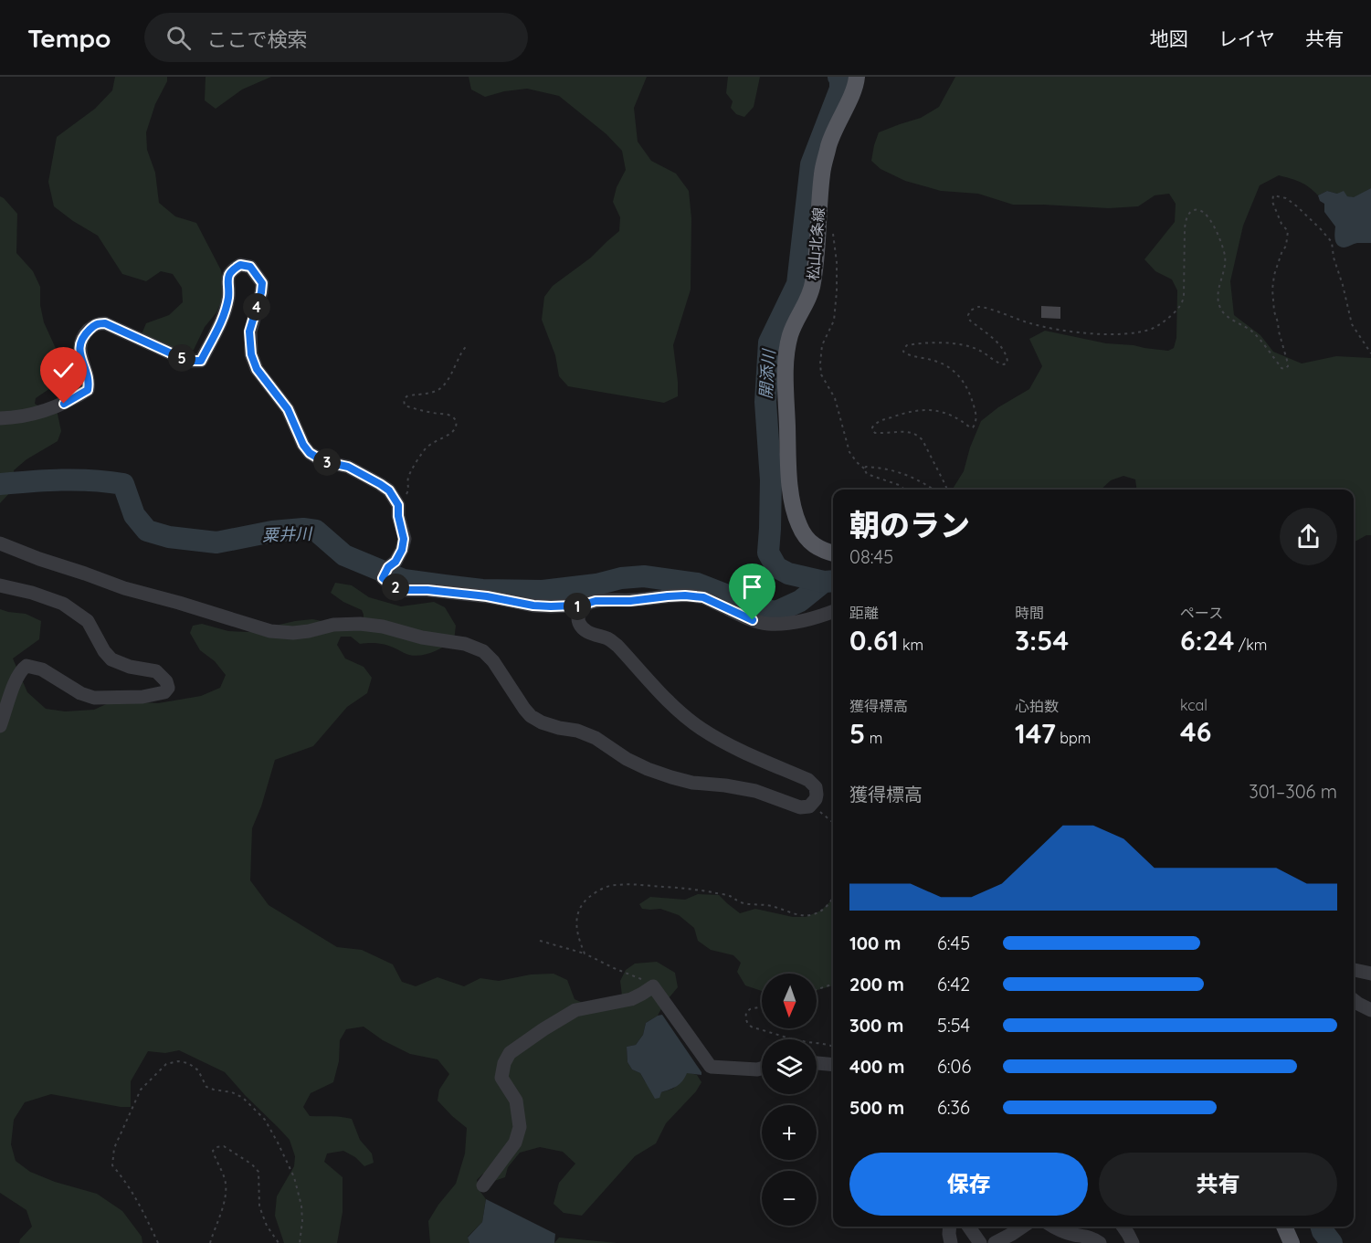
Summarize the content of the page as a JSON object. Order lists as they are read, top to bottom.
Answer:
{
  "streets": {
    "main road": ["松山北条線"]
  },
  "water": ["開添川", "粟井川"],
  "north": "bottom",
  "page": {
    "header": "Tempo",
    "search": "ここで検索",
    "nav": ["地図", "レイヤ", "共有"],
    "pins": [
      "4",
      "5",
      "3",
      "2",
      "1"
    ],
    "heading": ["朝のラン", "08:45"],
    "stats": [
      ["距離", "0.61 km"],
      ["時間", "3:54"],
      ["ペース", "6:24 /km"],
      ["獲得標高", "5 m"],
      ["心拍数", "147 bpm"],
      ["kcal", "46"]
    ],
    "chart": ["獲得標高", "301–306 m"],
    "list": [
      {
        "name": "100 m",
        "note": "6:45"
      },
      {
        "name": "200 m",
        "note": "6:42"
      },
      {
        "name": "300 m",
        "note": "5:54"
      },
      {
        "name": "400 m",
        "note": "6:06"
      },
      {
        "name": "500 m",
        "note": "6:36"
      }
    ],
    "map_buttons": ["+", "−"],
    "buttons": ["保存", "共有"]
  }
}
